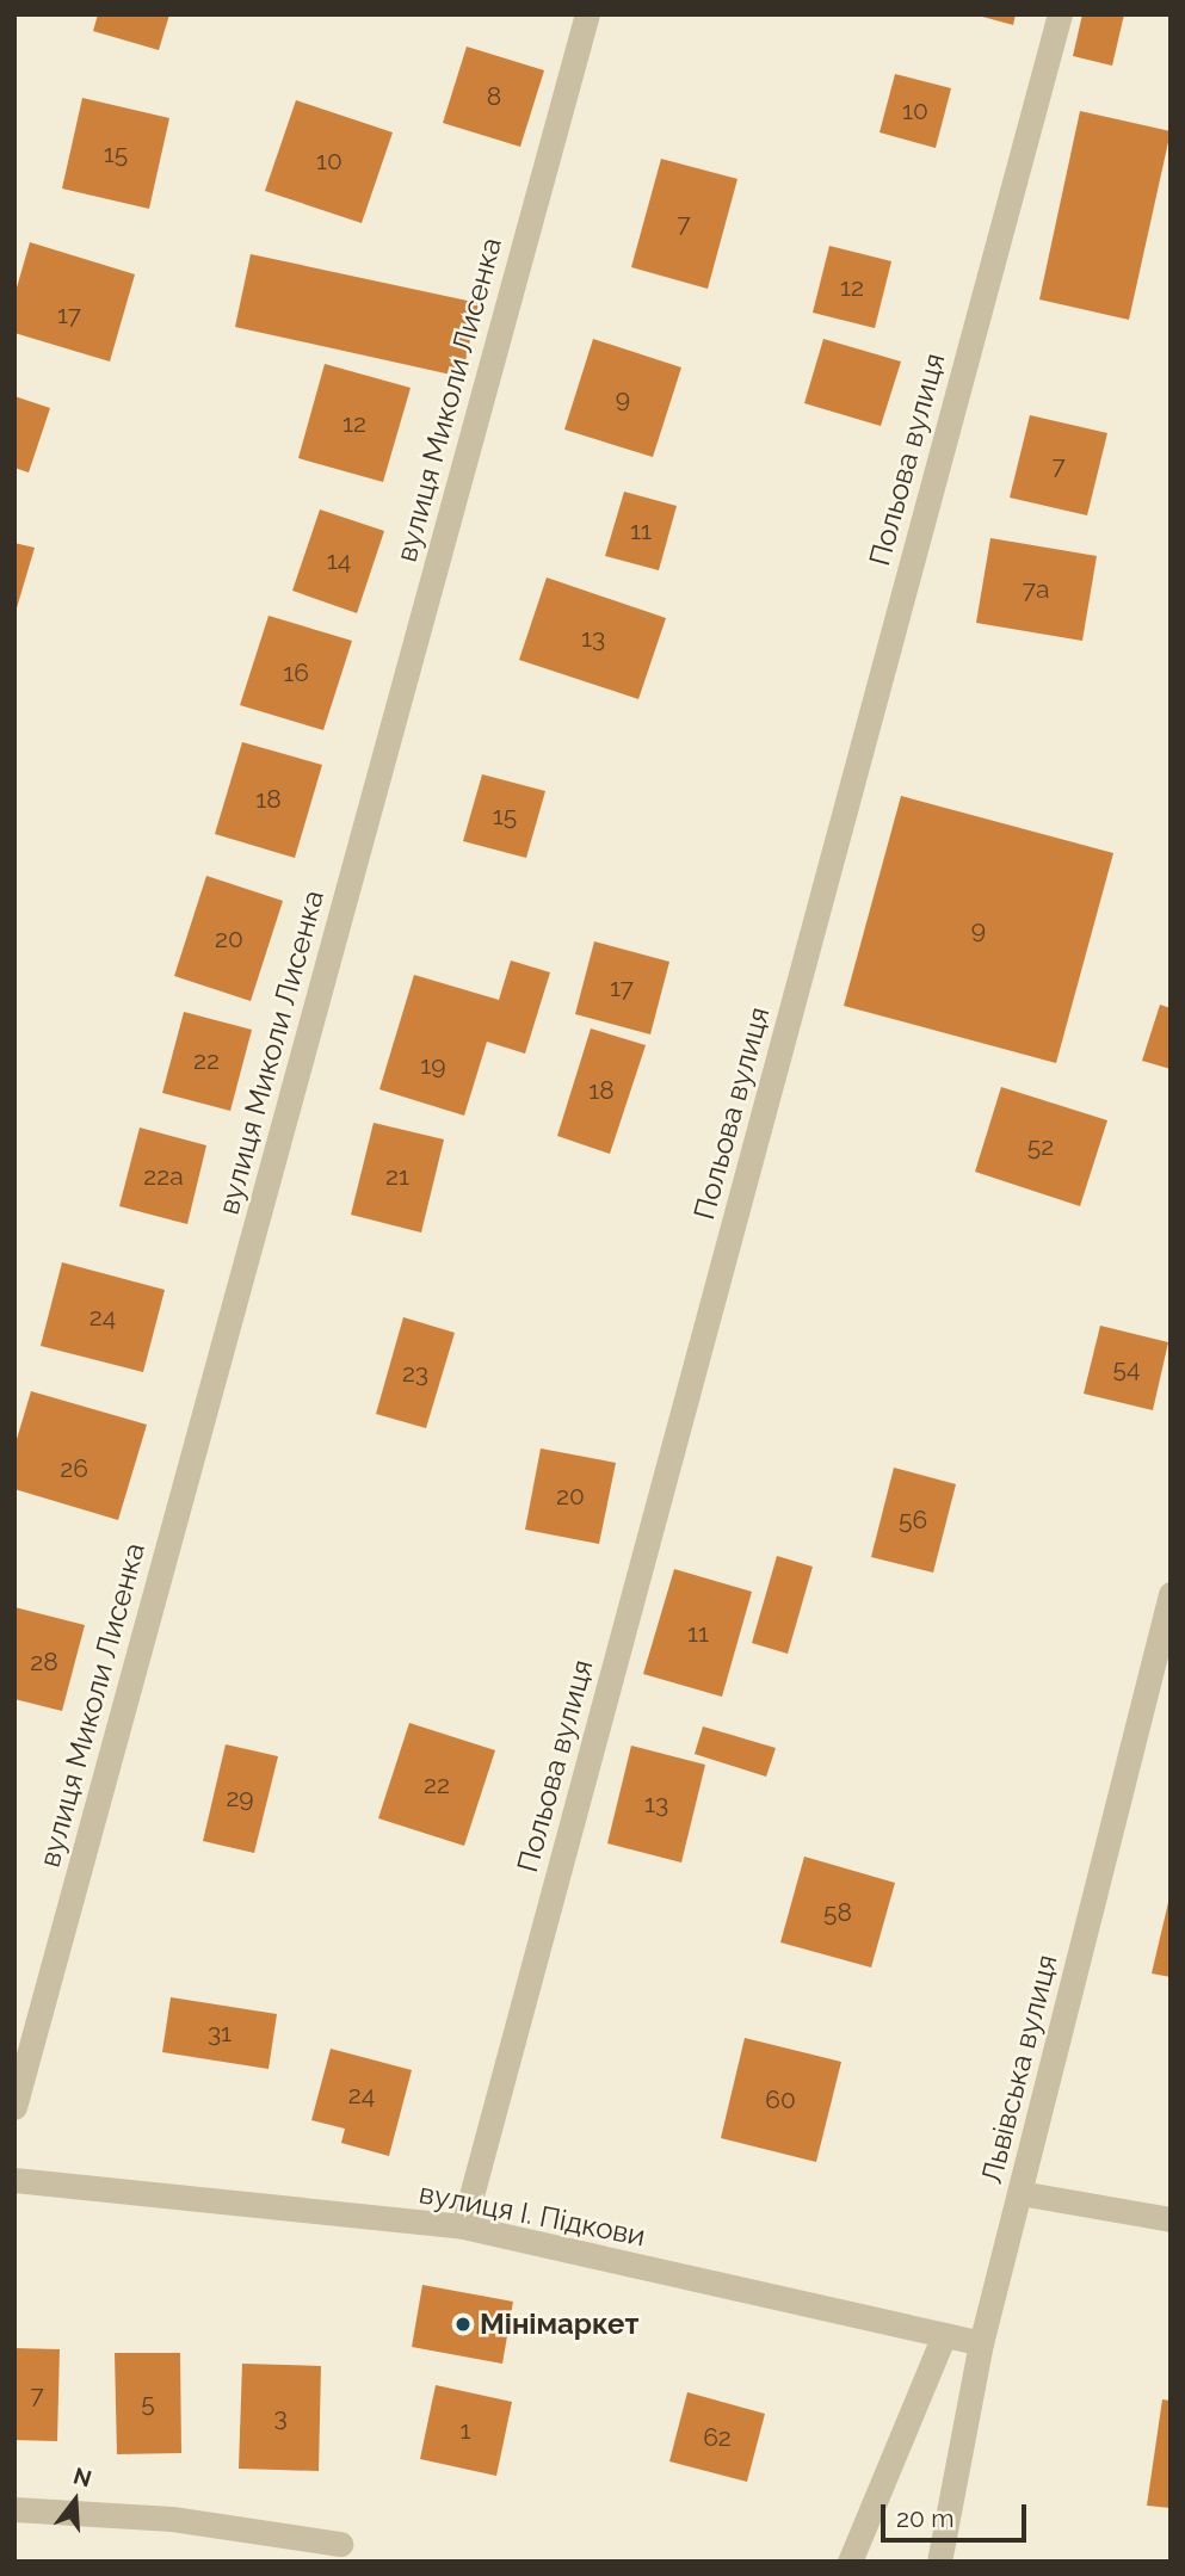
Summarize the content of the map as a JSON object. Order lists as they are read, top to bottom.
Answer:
{
  "streets": {
    "street": [
      "вулиця Миколи Лисенка",
      "Польова вулиця",
      "Львівська вулиця",
      "вулиця І. Підкови"
    ]
  },
  "crossings": [
    ["Польова вулиця", "вулиця І. Підкови"],
    ["Львівська вулиця", "вулиця І. Підкови"]
  ],
  "places": ["Мінімаркет"],
  "house_numbers": [
    "8",
    "10",
    "15",
    "10",
    "7",
    "12",
    "17",
    "9",
    "12",
    "7",
    "11",
    "14",
    "7а",
    "13",
    "16",
    "18",
    "15",
    "9",
    "20",
    "17",
    "22",
    "19",
    "18",
    "52",
    "22а",
    "21",
    "24",
    "54",
    "23",
    "26",
    "20",
    "56",
    "11",
    "28",
    "22",
    "29",
    "13",
    "58",
    "31",
    "24",
    "60",
    "7",
    "5",
    "3",
    "1",
    "62"
  ],
  "scale_bar": "20 m",
  "north": "top"
}
